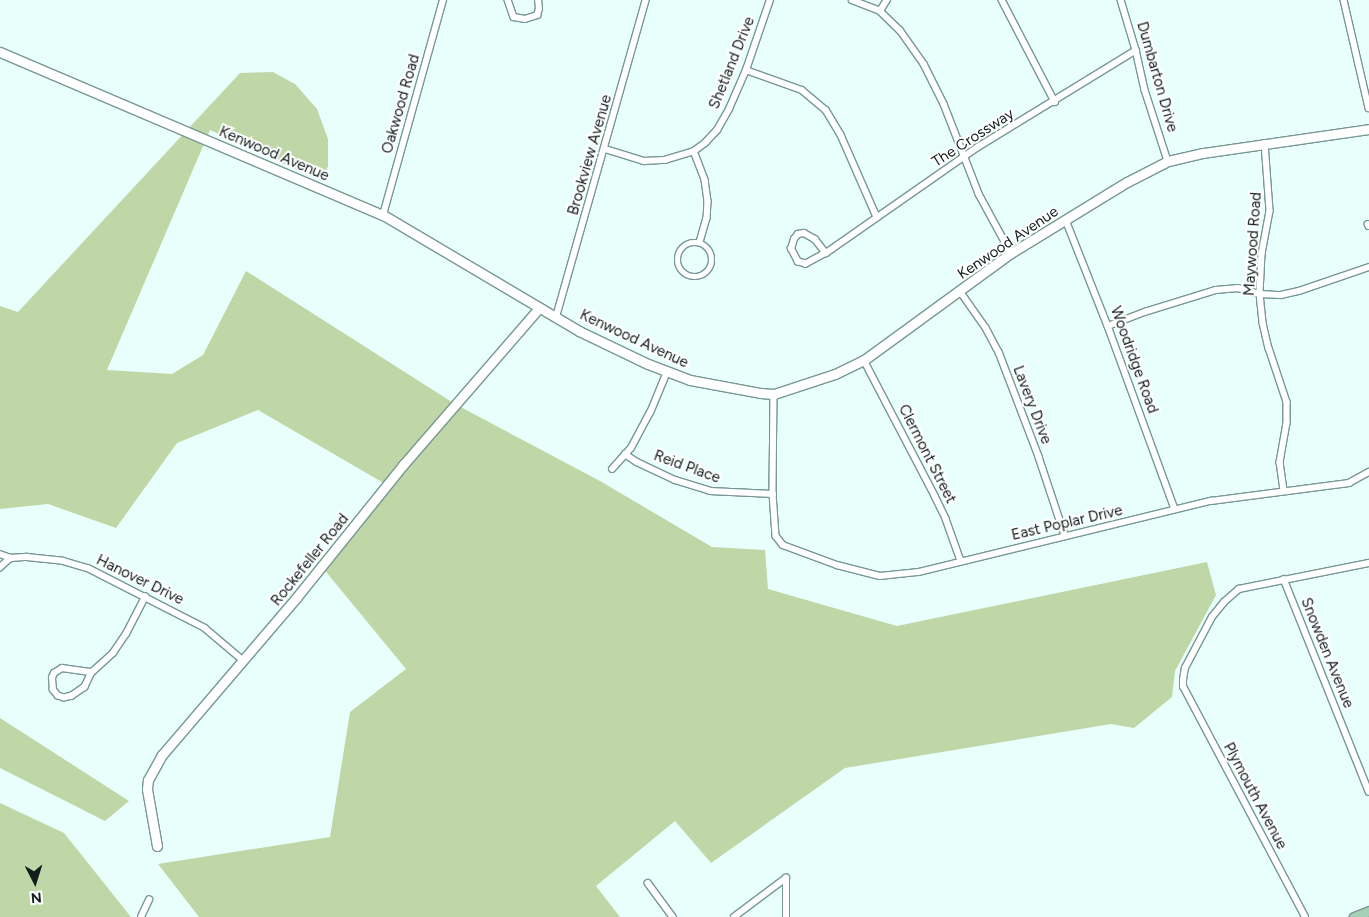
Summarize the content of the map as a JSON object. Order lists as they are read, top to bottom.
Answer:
{
  "streets": {
    "street": [
      "Shetland Drive",
      "Dumbarton Drive",
      "Oakwood Road",
      "The Crossway",
      "Kenwood Avenue",
      "Brookview Avenue",
      "Maywood Road",
      "Woodridge Road",
      "Lavery Drive",
      "Clermont Street",
      "Reid Place",
      "East Poplar Drive",
      "Rockefeller Road",
      "Hanover Drive",
      "Snowden Avenue",
      "Plymouth Avenue"
    ]
  },
  "crossings": [
    ["Shetland Drive", "Brookview Avenue"],
    ["Dumbarton Drive", "The Crossway"],
    ["Dumbarton Drive", "Kenwood Avenue"],
    ["Oakwood Road", "Kenwood Avenue"],
    ["Kenwood Avenue", "Brookview Avenue"],
    ["Kenwood Avenue", "Maywood Road"],
    ["Kenwood Avenue", "Woodridge Road"],
    ["Kenwood Avenue", "Lavery Drive"],
    ["Kenwood Avenue", "Clermont Street"],
    ["Kenwood Avenue", "Rockefeller Road"],
    ["Maywood Road", "East Poplar Drive"],
    ["Woodridge Road", "East Poplar Drive"],
    ["Lavery Drive", "East Poplar Drive"],
    ["Clermont Street", "East Poplar Drive"],
    ["Reid Place", "East Poplar Drive"],
    ["Rockefeller Road", "Hanover Drive"],
    ["Snowden Avenue", "Plymouth Avenue"]
  ],
  "north": "bottom"
}
